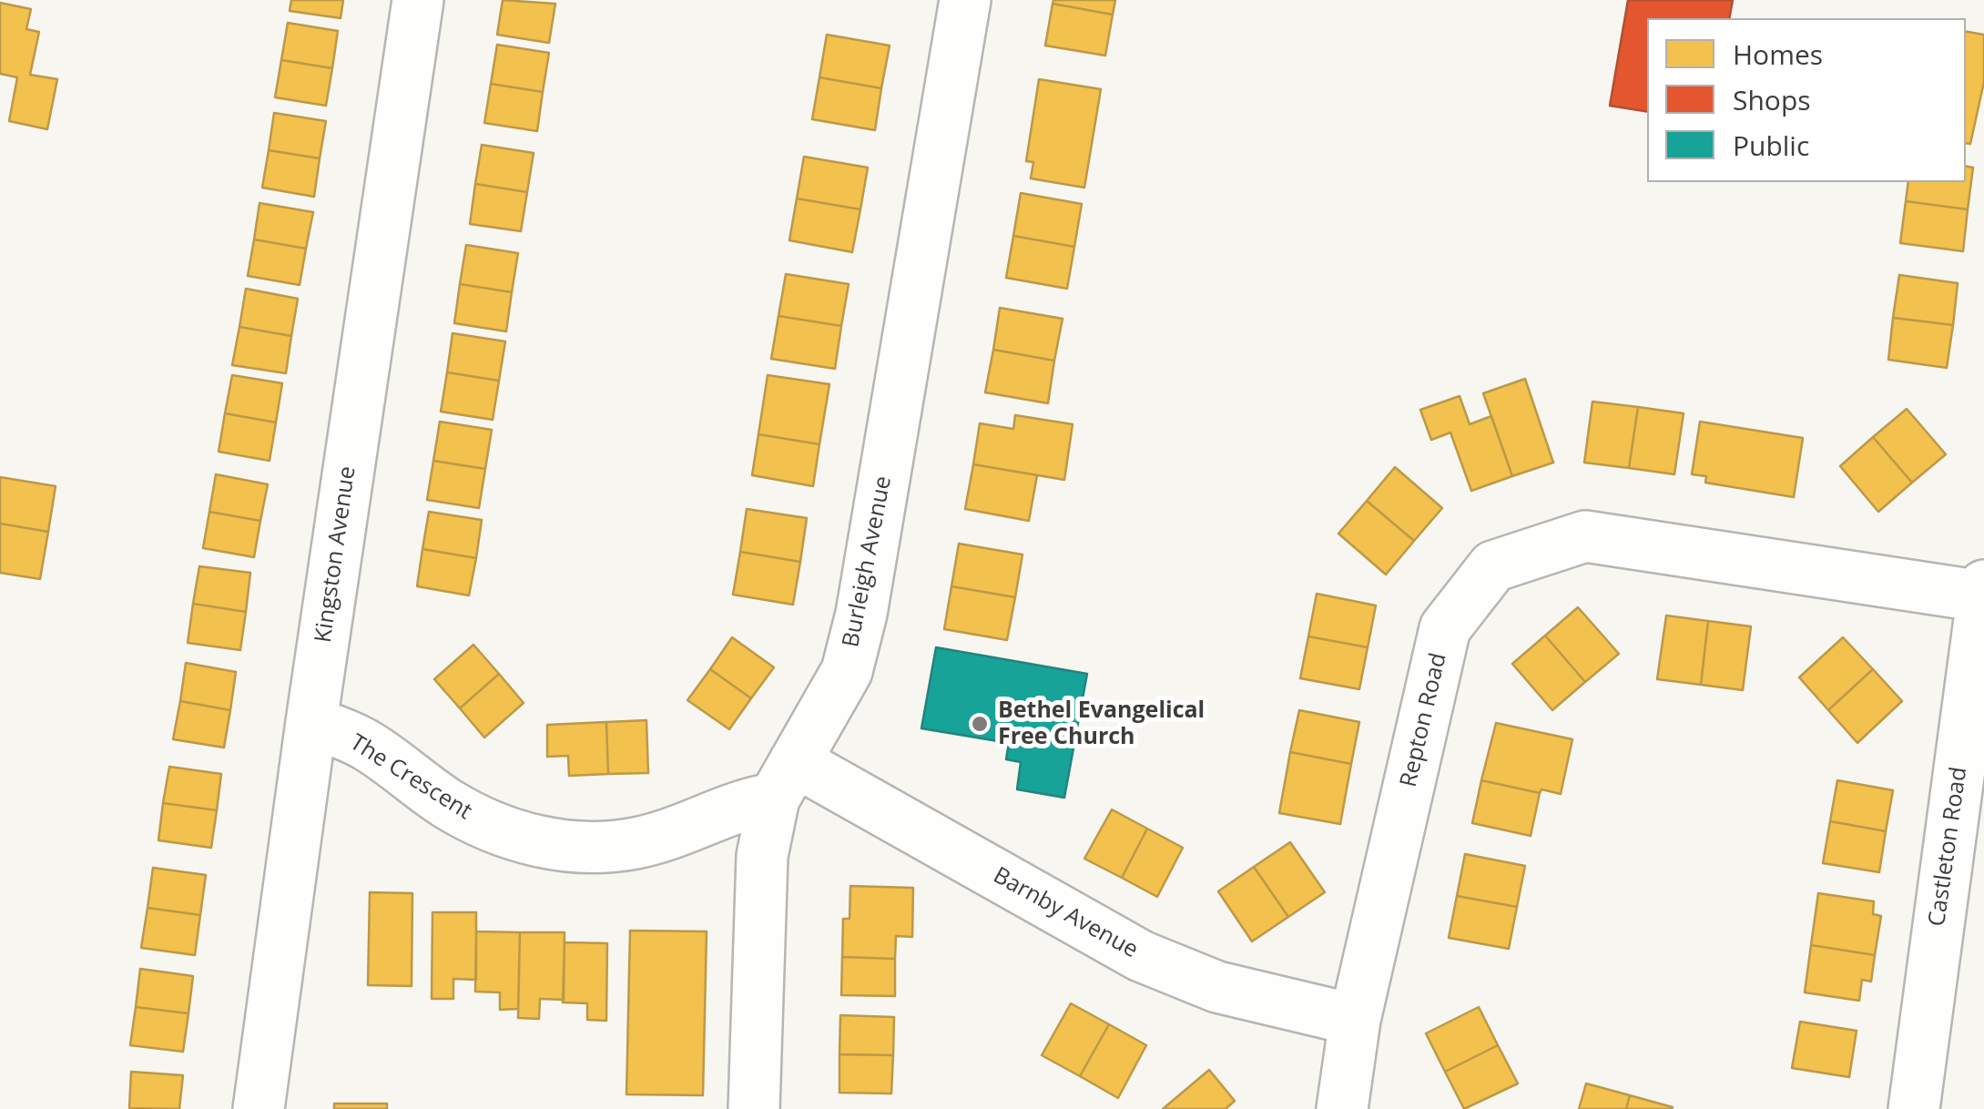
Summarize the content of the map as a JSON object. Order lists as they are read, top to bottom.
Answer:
{
  "streets": {
    "street": [
      "Kingston Avenue",
      "Burleigh Avenue",
      "Repton Road",
      "The Crescent",
      "Castleton Road",
      "Barnby Avenue"
    ]
  },
  "crossings": [
    ["Kingston Avenue", "The Crescent"],
    ["Burleigh Avenue", "The Crescent"],
    ["Burleigh Avenue", "Barnby Avenue"],
    ["Repton Road", "Castleton Road"],
    ["Repton Road", "Barnby Avenue"],
    ["The Crescent", "Barnby Avenue"]
  ],
  "places": ["Bethel Evangelical Free Church"],
  "legend": ["Homes", "Shops", "Public"]
}
